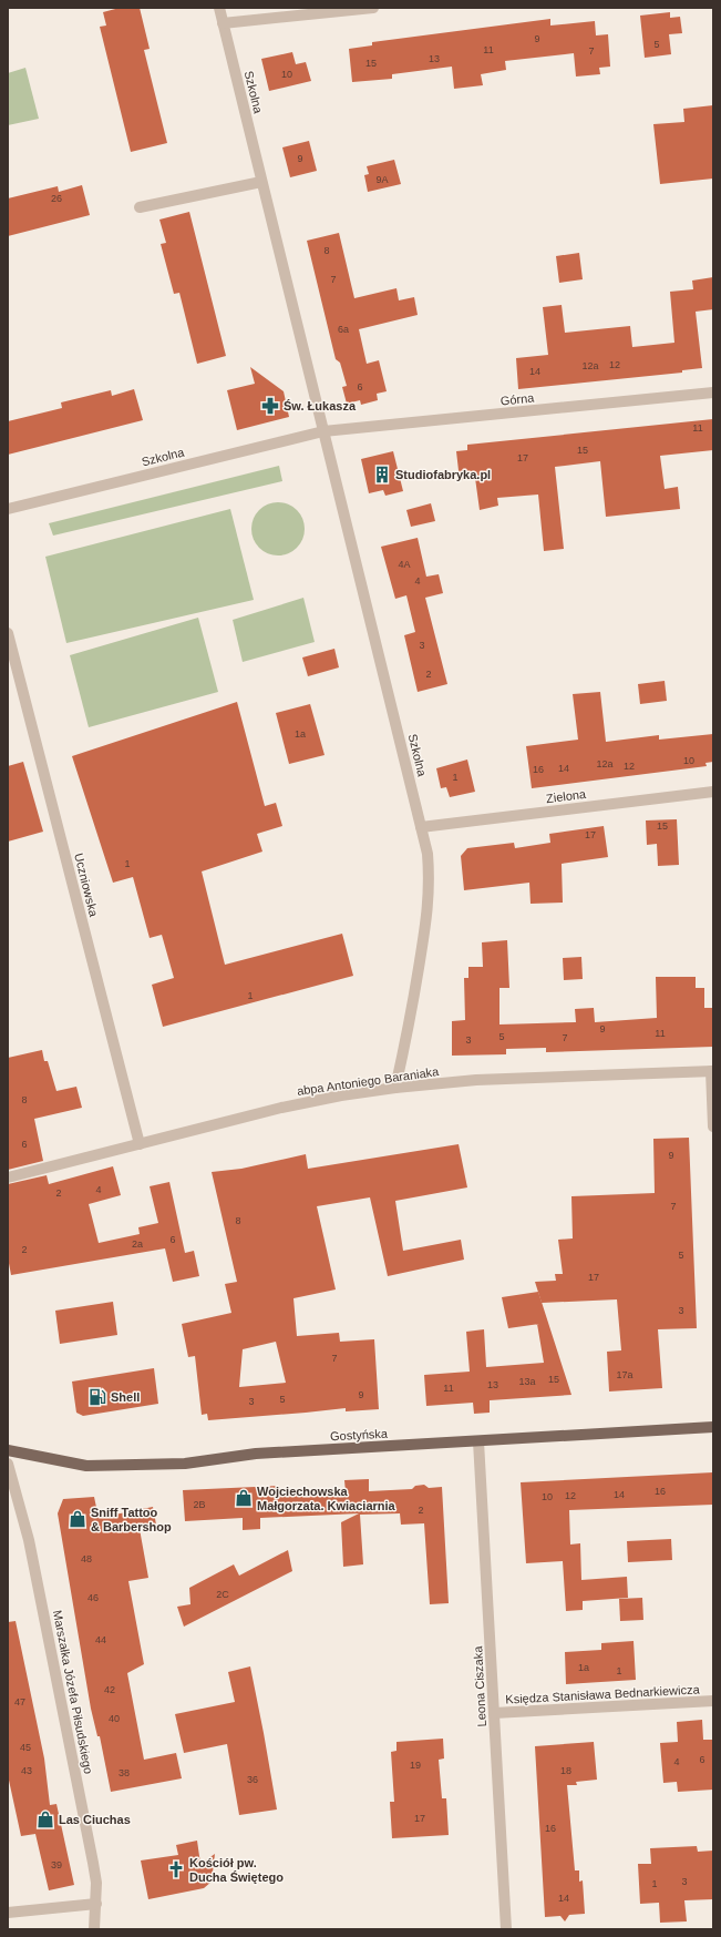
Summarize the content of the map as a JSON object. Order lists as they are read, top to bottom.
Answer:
{
  "streets": {
    "main road": ["Gostyńska"],
    "street": [
      "Szkolna",
      "Górna",
      "Zielona",
      "Uczniowska",
      "abpa Antoniego Baraniaka",
      "Leona Ciszaka",
      "Marszałka Józefa Piłsudskiego",
      "Księdza Stanisława Bednarkiewicza"
    ]
  },
  "crossings": [
    ["Szkolna", "Górna"],
    ["Szkolna", "Zielona"],
    ["Szkolna", "abpa Antoniego Baraniaka"],
    ["Uczniowska", "abpa Antoniego Baraniaka"],
    ["Gostyńska", "Leona Ciszaka"],
    ["Leona Ciszaka", "Księdza Stanisława Bednarkiewicza"]
  ],
  "places": {
    "pharmacy": ["Św. Łukasza"],
    "building": ["Studiofabryka.pl"],
    "fuel station": ["Shell"],
    "shop": ["Wojciechowska Małgorzata. Kwiaciarnia", "Sniff Tattoo & Barbershop", "Las Ciuchas"],
    "church": ["Kościół pw. Ducha Świętego"]
  },
  "house_numbers": [
    "9",
    "5",
    "11",
    "7",
    "13",
    "15",
    "10",
    "9",
    "9A",
    "26",
    "8",
    "7",
    "6a",
    "12",
    "12a",
    "14",
    "6",
    "11",
    "15",
    "17",
    "4A",
    "4",
    "3",
    "2",
    "1a",
    "10",
    "12a",
    "12",
    "14",
    "16",
    "1",
    "15",
    "17",
    "1",
    "1",
    "9",
    "11",
    "5",
    "7",
    "3",
    "8",
    "6",
    "9",
    "4",
    "2",
    "7",
    "8",
    "6",
    "2a",
    "2",
    "5",
    "17",
    "3",
    "7",
    "17a",
    "15",
    "13a",
    "13",
    "11",
    "9",
    "5",
    "3",
    "16",
    "14",
    "12",
    "10",
    "2B",
    "2",
    "48",
    "2C",
    "46",
    "44",
    "1a",
    "1",
    "42",
    "47",
    "40",
    "45",
    "6",
    "4",
    "19",
    "43",
    "18",
    "38",
    "36",
    "17",
    "16",
    "39",
    "3",
    "1",
    "14"
  ]
}
